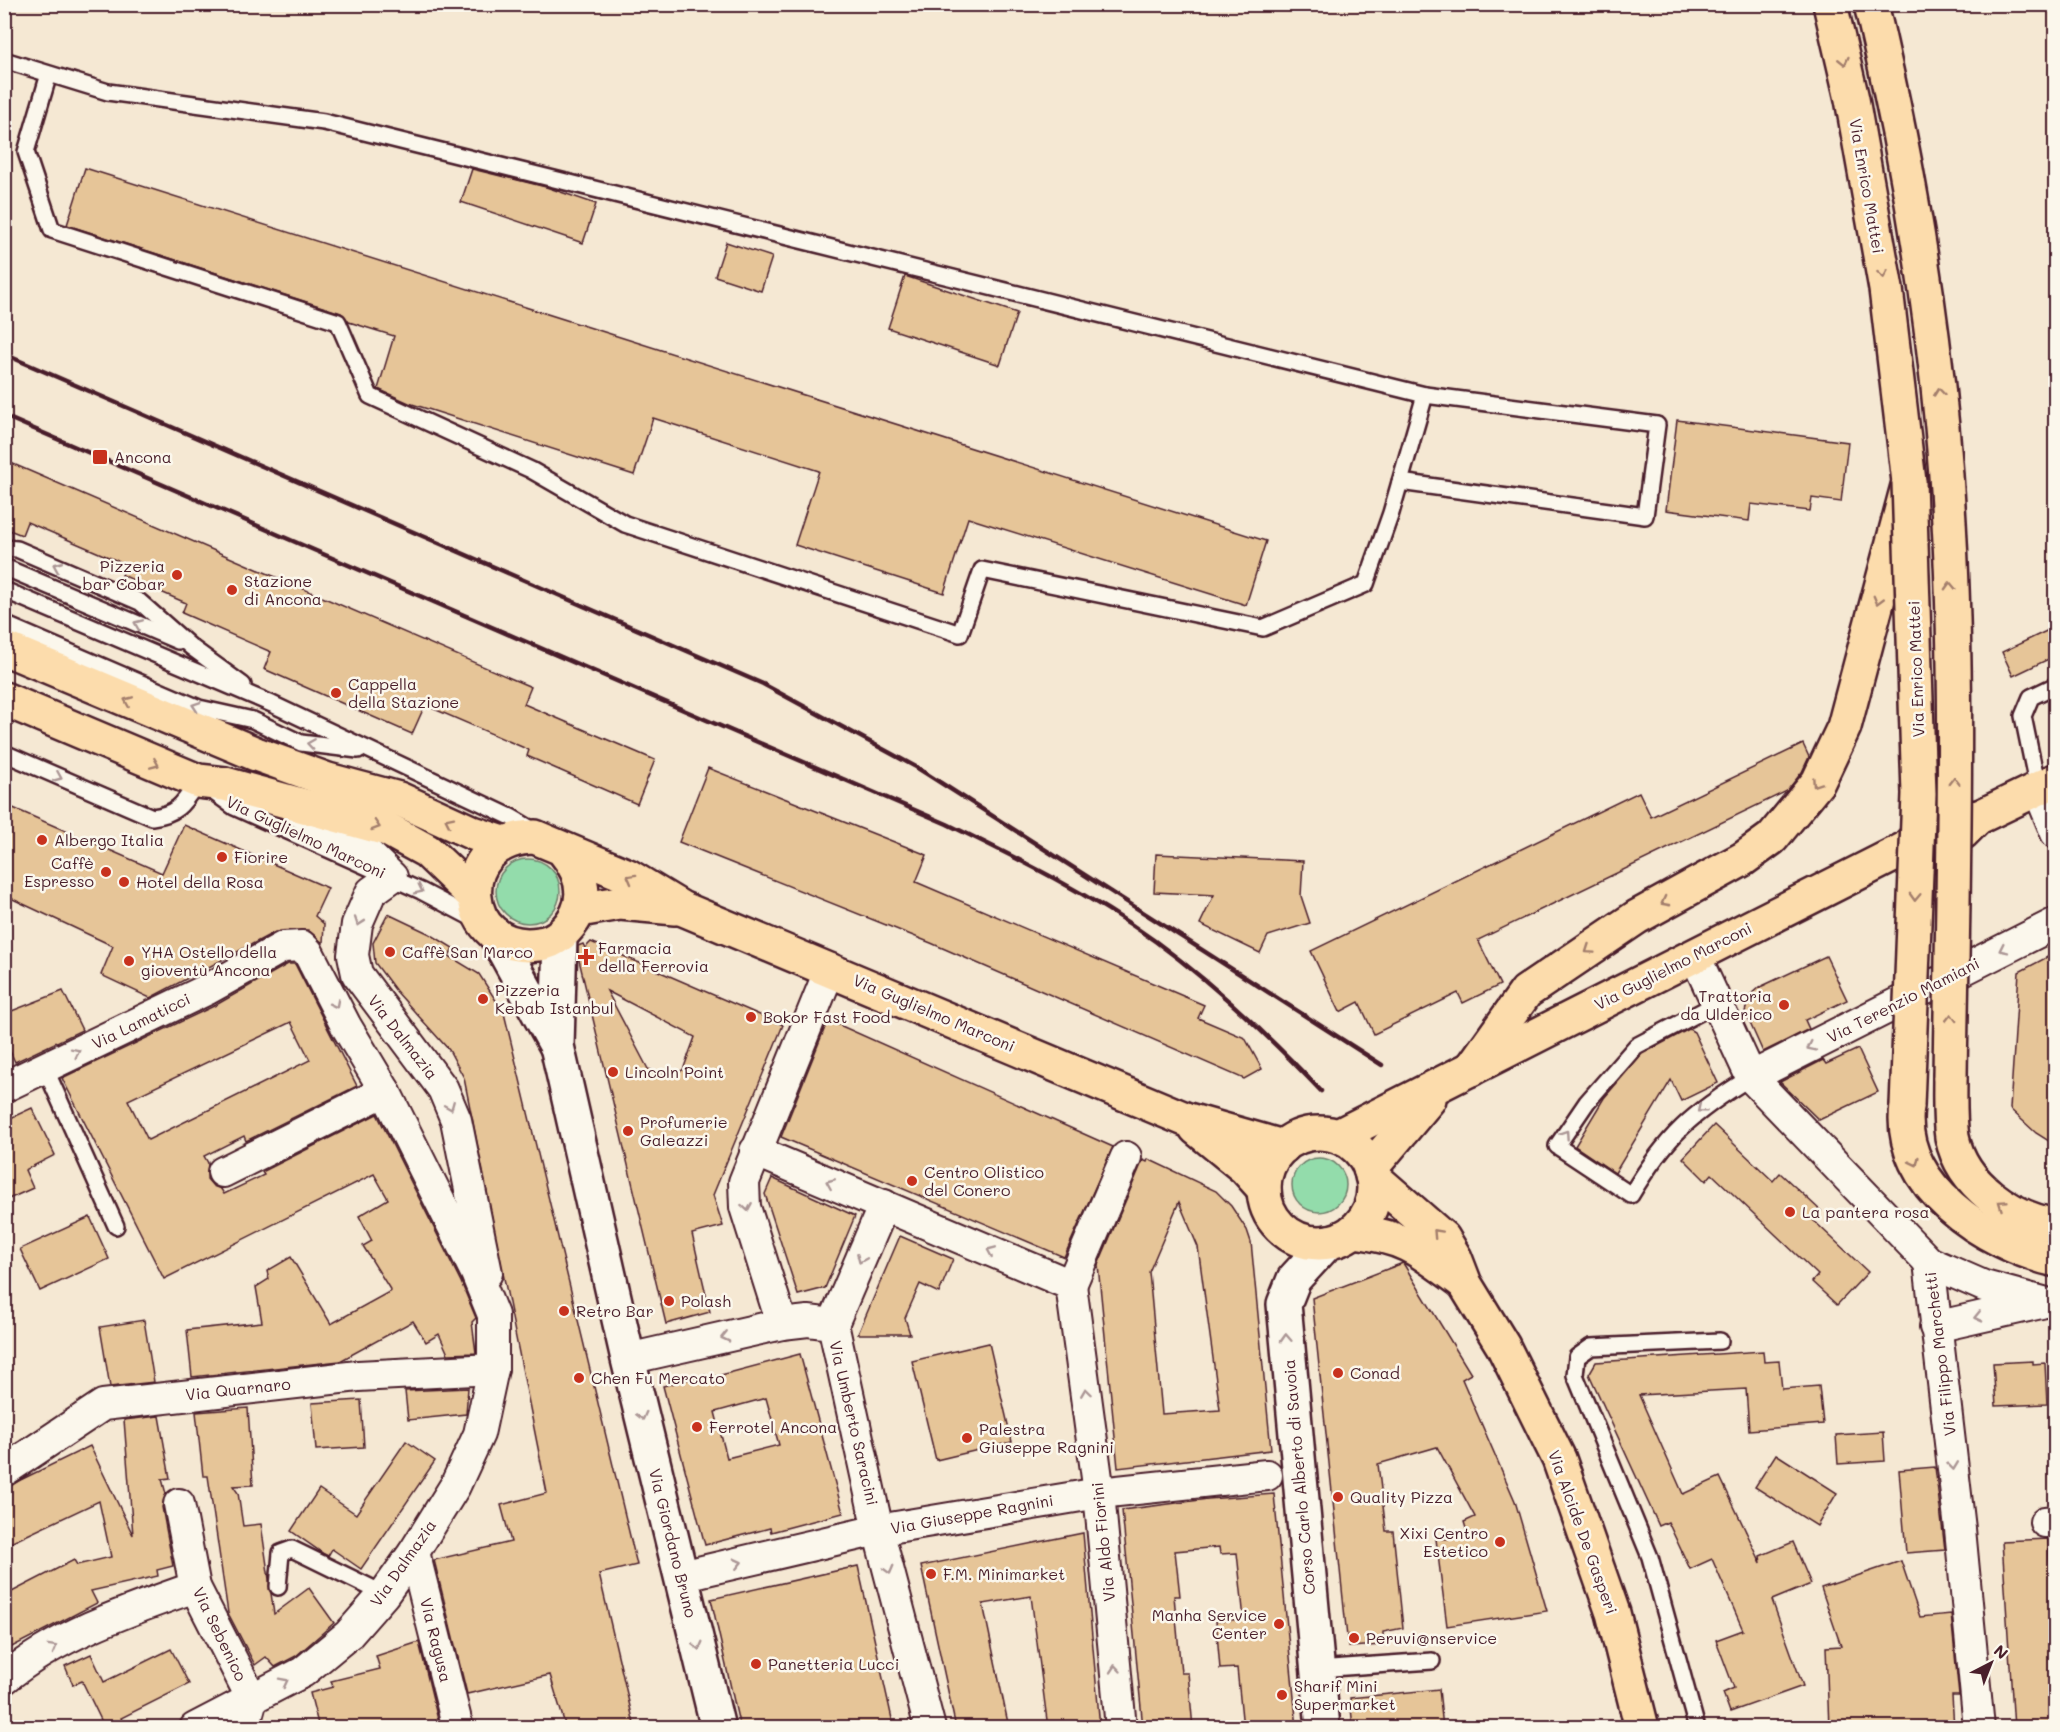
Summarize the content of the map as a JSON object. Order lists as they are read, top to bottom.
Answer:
{
  "streets": {
    "main road": [
      "Via Enrico Mattei",
      "Via Guglielmo Marconi",
      "Corso Carlo Alberto di Savoia",
      "Via Alcide De Gasperi",
      "Via Giordano Bruno"
    ],
    "street": [
      "Via Terenzio Mamiani",
      "Via Lamaticci",
      "Via Dalmazia",
      "Via Filippo Marchetti",
      "Via Quarnaro",
      "Via Umberto Saracini",
      "Via Giuseppe Ragnini",
      "Via Aldo Fiorini",
      "Via Sebenico",
      "Via Ragusa"
    ]
  },
  "crossings": [
    ["Via Guglielmo Marconi", "Via Dalmazia"],
    ["Via Guglielmo Marconi", "Via Filippo Marchetti"],
    ["Via Guglielmo Marconi", "Corso Carlo Alberto di Savoia"],
    ["Via Guglielmo Marconi", "Via Alcide De Gasperi"],
    ["Via Guglielmo Marconi", "Via Giordano Bruno"],
    ["Via Terenzio Mamiani", "Via Filippo Marchetti"],
    ["Via Lamaticci", "Via Dalmazia"],
    ["Via Dalmazia", "Via Quarnaro"],
    ["Via Dalmazia", "Via Sebenico"],
    ["Via Dalmazia", "Via Ragusa"],
    ["Via Umberto Saracini", "Via Giuseppe Ragnini"],
    ["Corso Carlo Alberto di Savoia", "Via Alcide De Gasperi"],
    ["Via Giuseppe Ragnini", "Via Aldo Fiorini"],
    ["Via Giuseppe Ragnini", "Via Giordano Bruno"]
  ],
  "one_way": [
    "Via Terenzio Mamiani",
    "Via Lamaticci",
    "Via Filippo Marchetti",
    "Via Umberto Saracini",
    "Corso Carlo Alberto di Savoia",
    "Via Aldo Fiorini",
    "Via Giordano Bruno"
  ],
  "places": {
    "transit": ["Ancona"],
    "other": [
      "Pizzeria bar Cobar",
      "Stazione di Ancona",
      "Cappella della Stazione",
      "Albergo Italia",
      "Fiorire",
      "Caffè Espresso",
      "Hotel della Rosa",
      "Caffè San Marco",
      "YHA Ostello della gioventù Ancona",
      "Pizzeria Kebab Istanbul",
      "Trattoria da Ulderico",
      "Bokor Fast Food",
      "Lincoln Point",
      "Profumerie Galeazzi",
      "Centro Olistico del Conero",
      "La pantera rosa",
      "Polash",
      "Retro Bar",
      "Conad",
      "Chen Fu Mercato",
      "Ferrotel Ancona",
      "Palestra Giuseppe Ragnini",
      "Quality Pizza",
      "Xixi Centro Estetico",
      "F.M. Minimarket",
      "Manha Service Center",
      "Peruvi@nservice",
      "Panetteria Lucci",
      "Sharif Mini Supermarket"
    ],
    "health": ["Farmacia della Ferrovia"]
  },
  "north": "top right"
}
